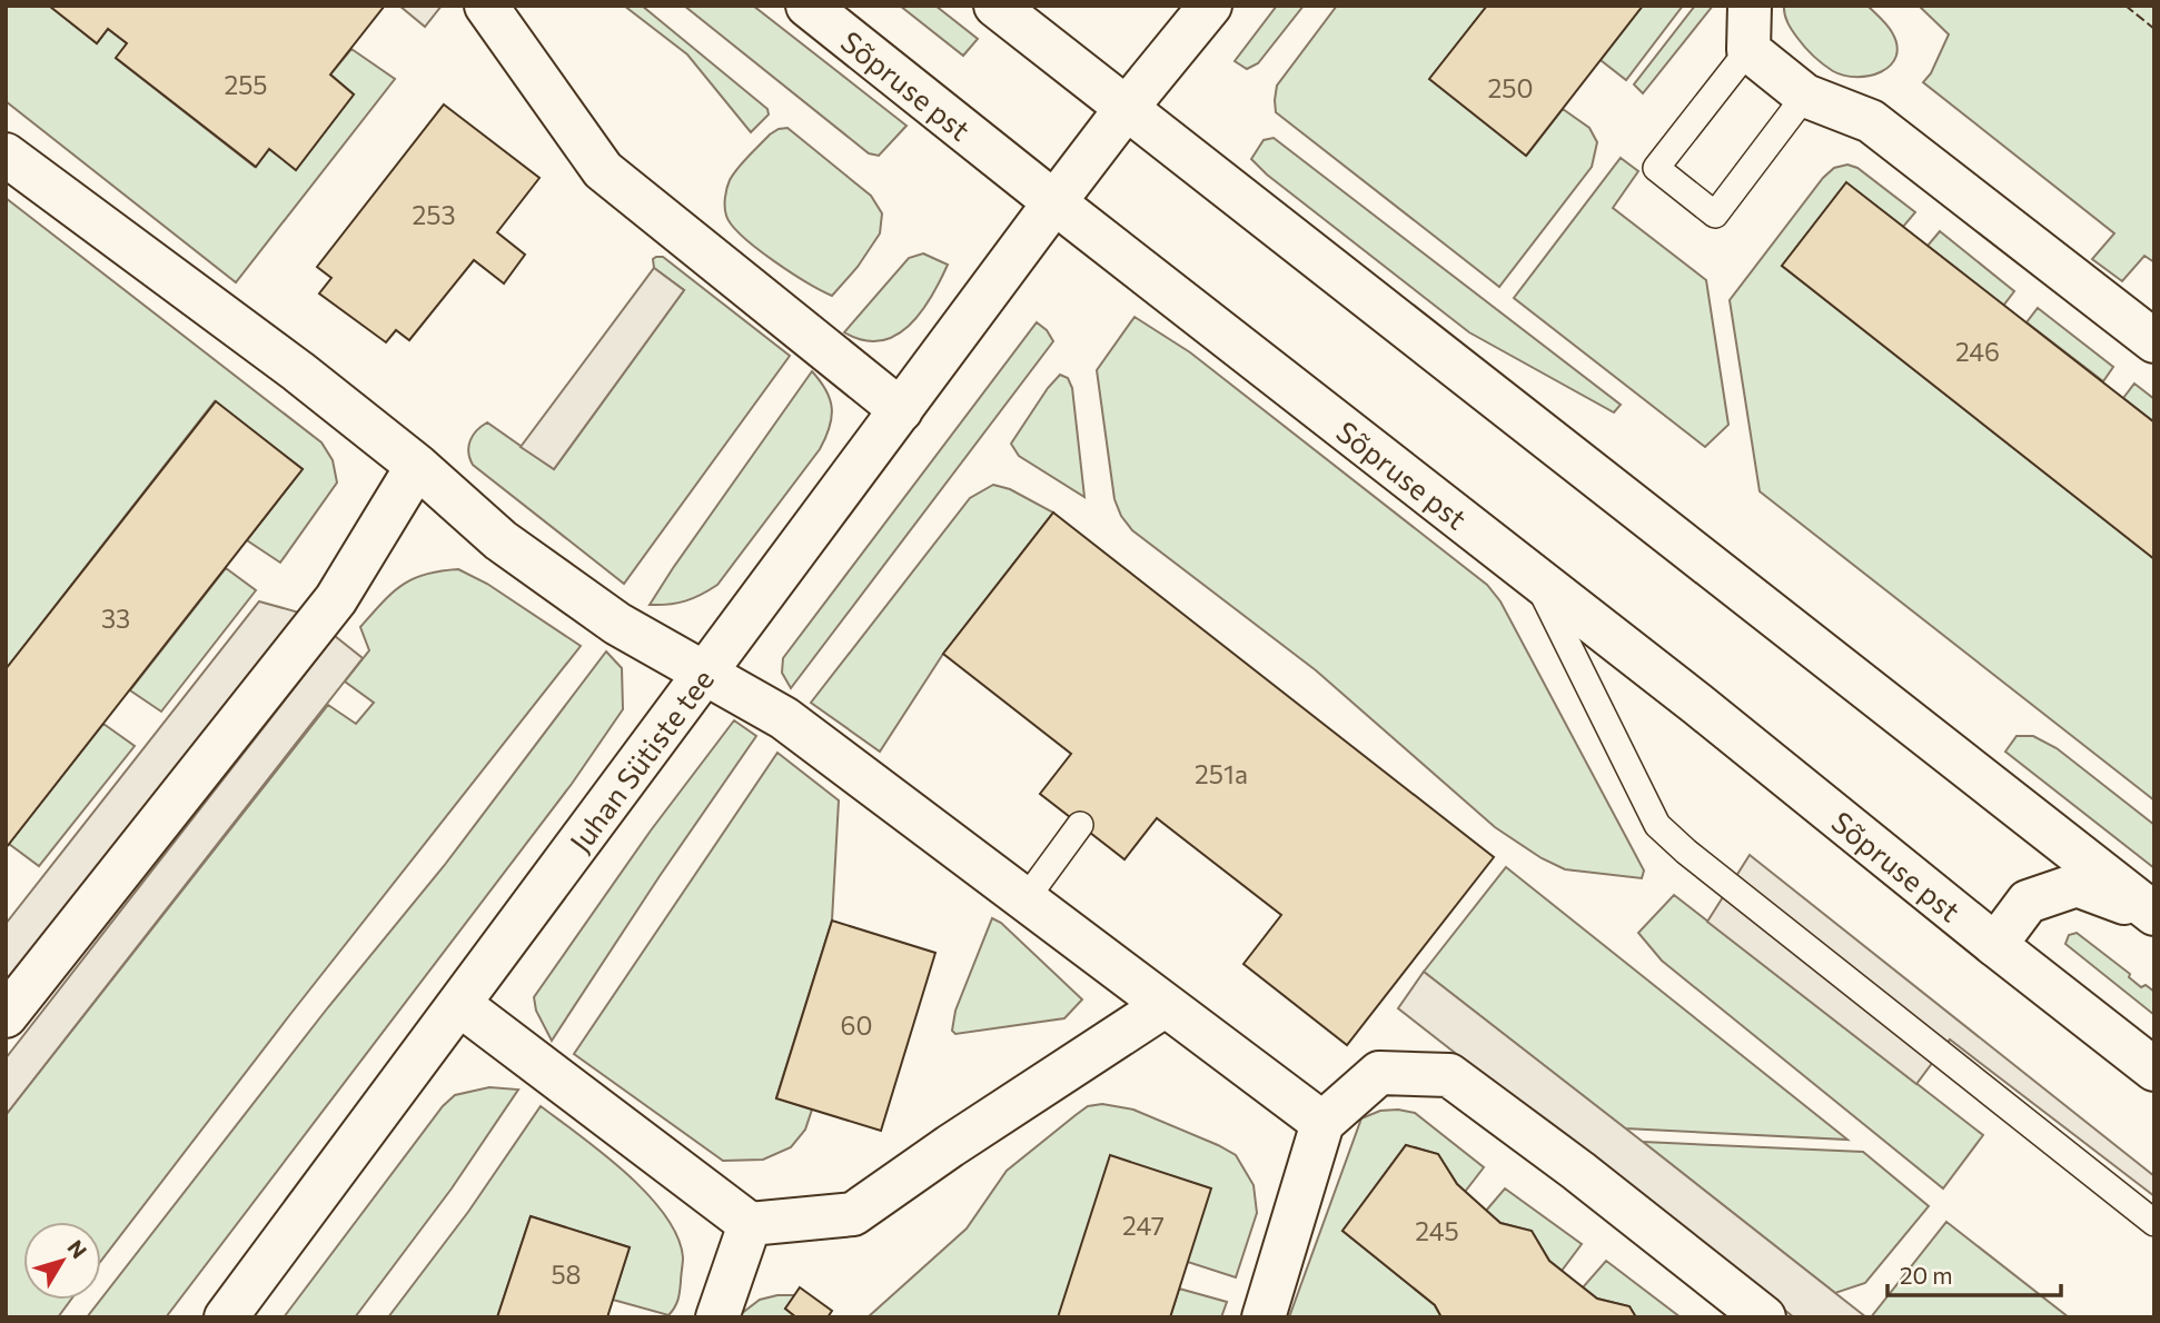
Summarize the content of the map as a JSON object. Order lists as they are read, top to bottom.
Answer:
{
  "streets": {
    "street": ["Sõpruse pst", "Juhan Sütiste tee"]
  },
  "crossings": [
    ["Sõpruse pst", "Juhan Sütiste tee"]
  ],
  "house_numbers": [
    "255",
    "250",
    "253",
    "246",
    "33",
    "251a",
    "60",
    "247",
    "245",
    "58"
  ],
  "scale_bar": "20 m",
  "north": "top right"
}
